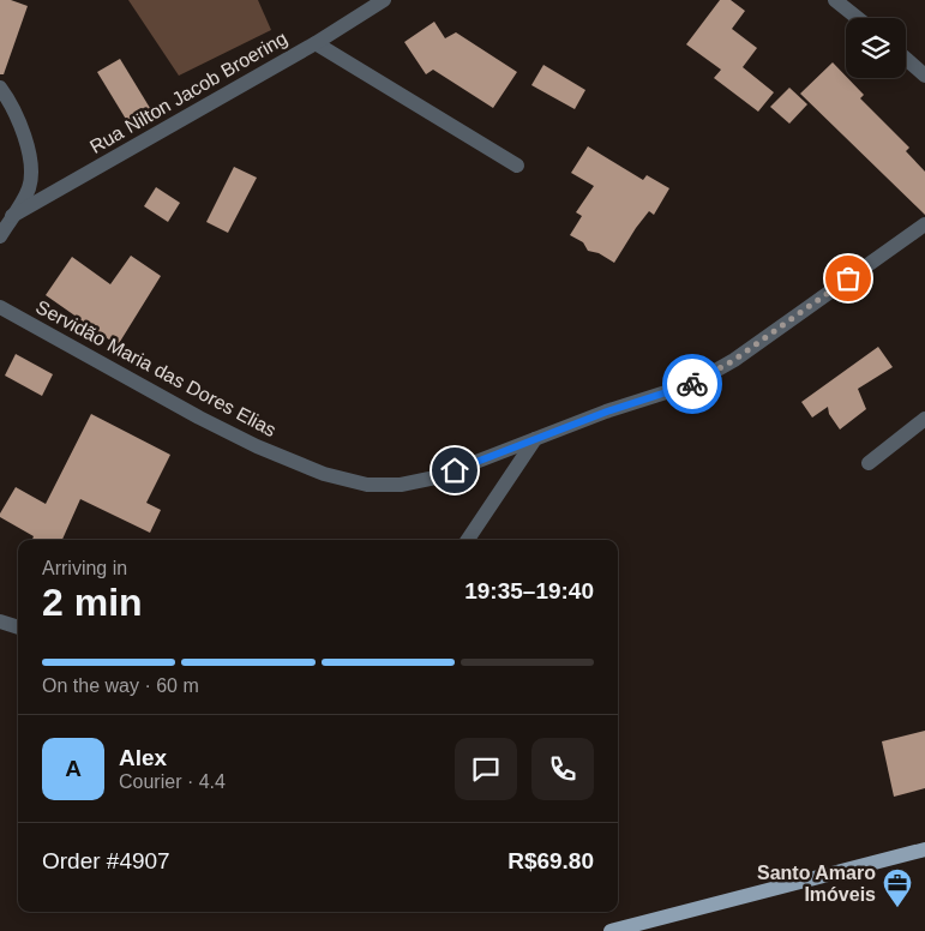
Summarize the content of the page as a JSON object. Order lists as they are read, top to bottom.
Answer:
{
  "streets": {
    "street": ["Rua Nilton Jacob Broering", "Servidão Maria das Dores Elias"]
  },
  "places": {
    "office": ["Santo Amaro Imóveis"]
  },
  "page": {
    "heading": ["2 min", "Arriving in", "19:35–19:40"],
    "panel": [
      "Alex",
      "Courier · 4.4",
      "Order #4907",
      "R$69.80"
    ],
    "bar": "On the way · 60 m",
    "round": "A"
  }
}
